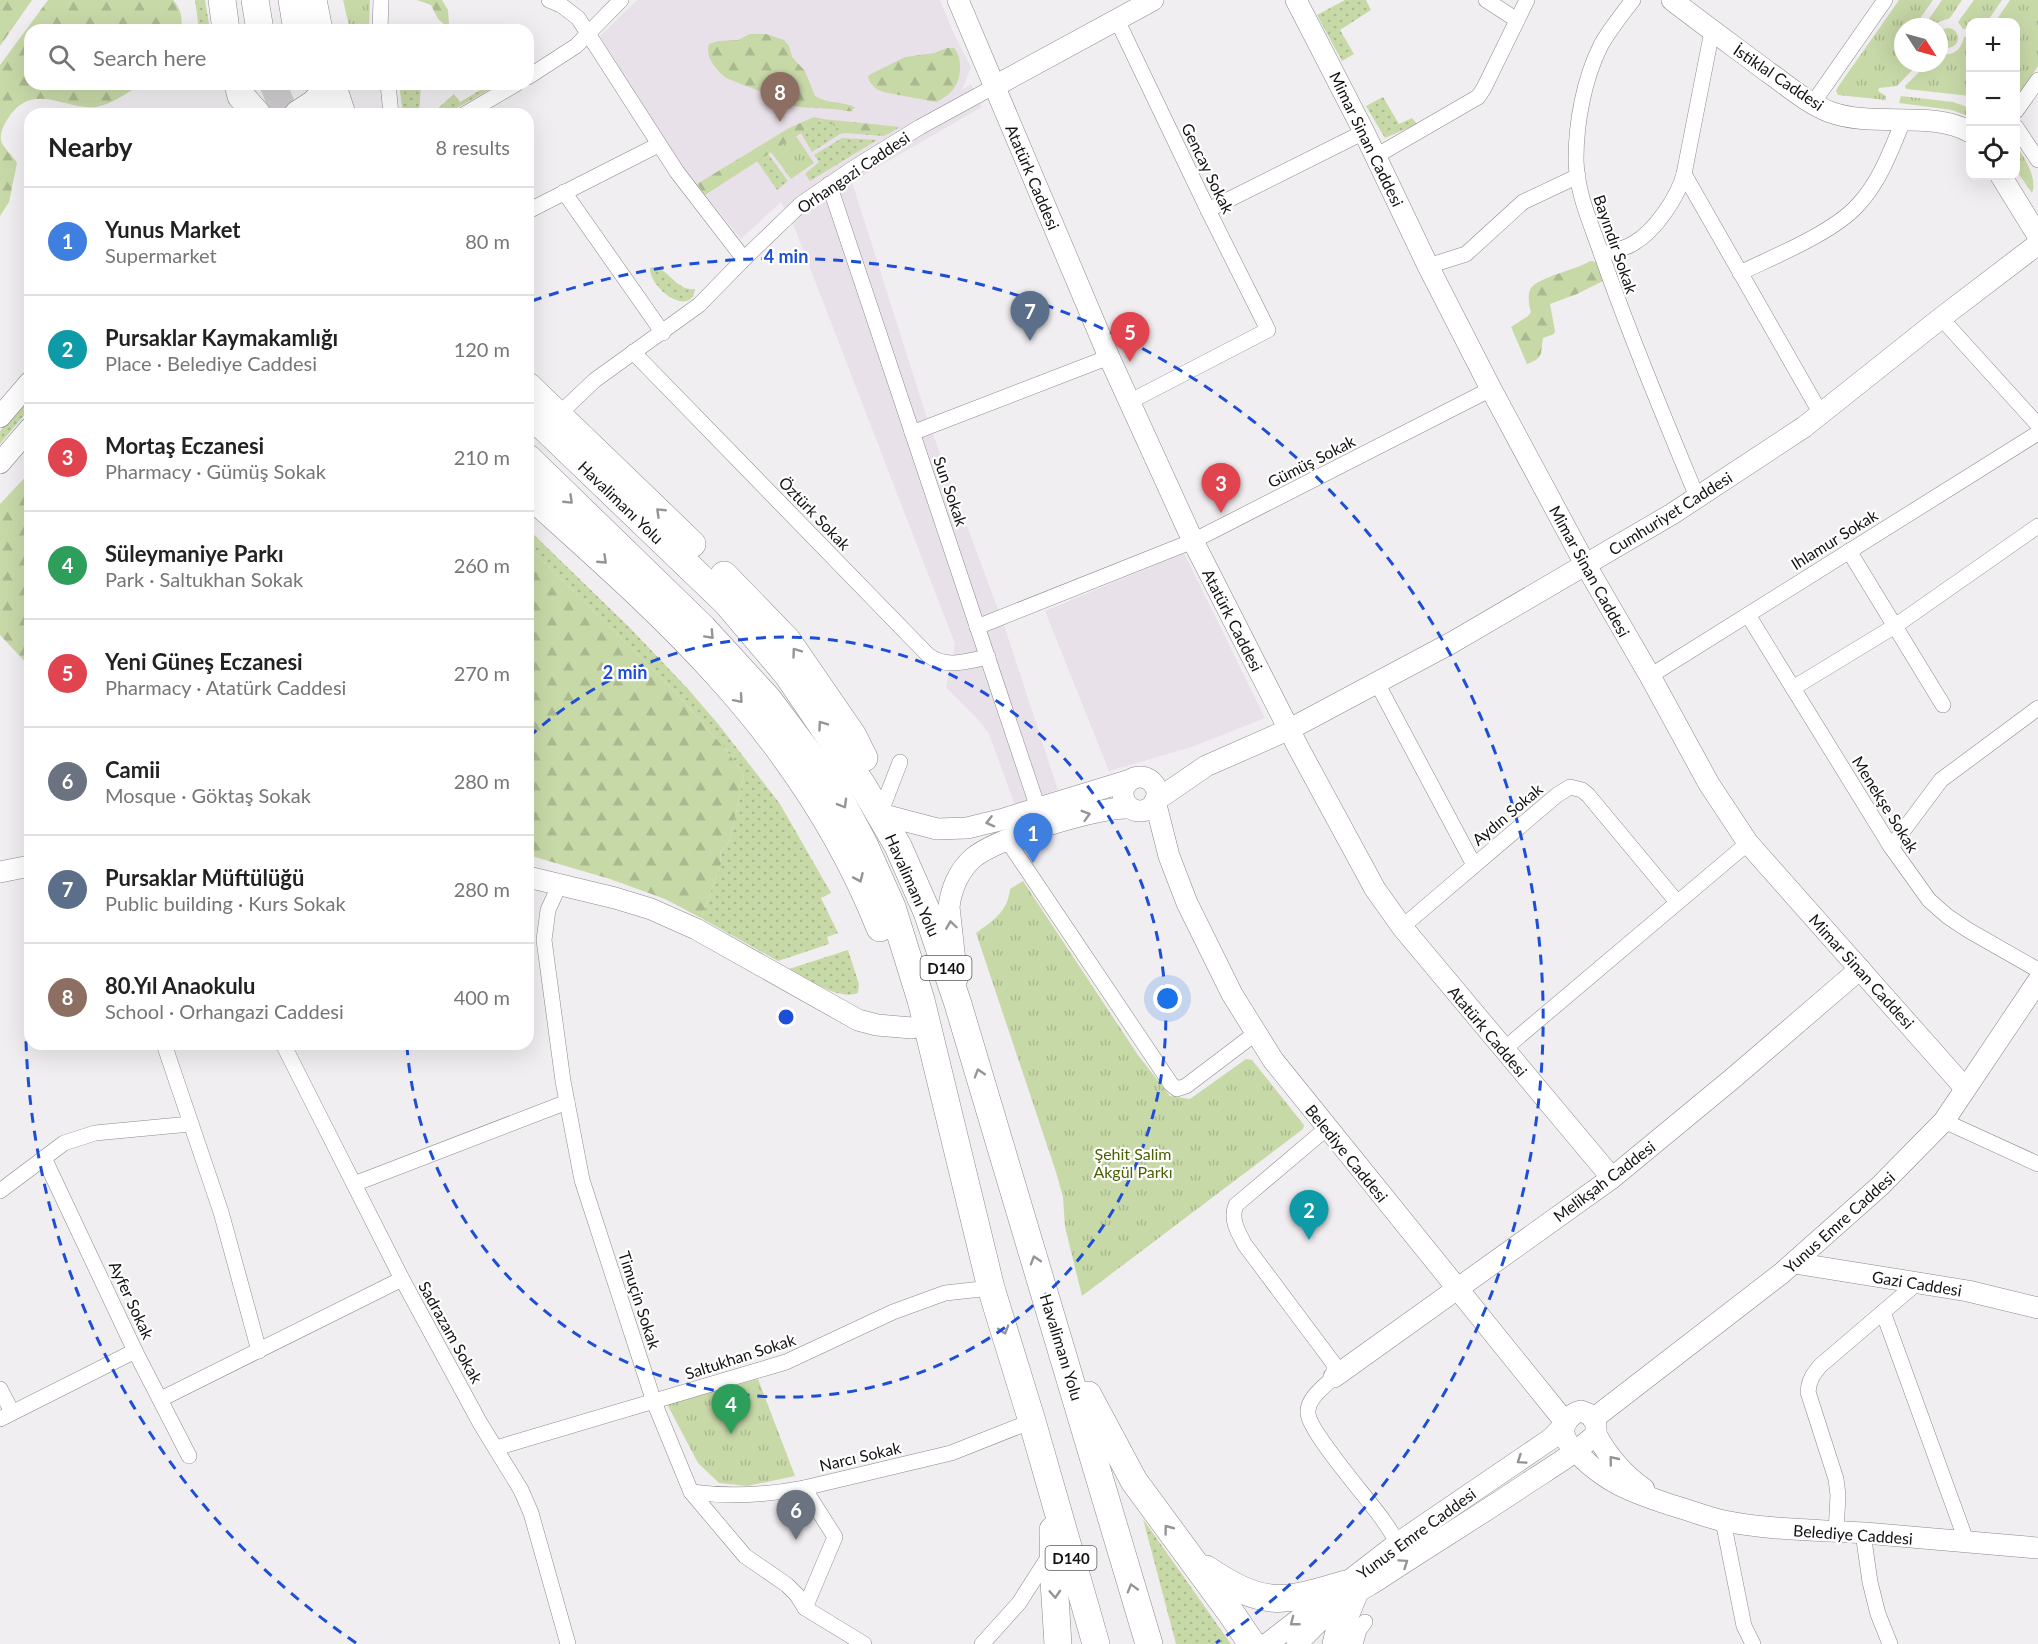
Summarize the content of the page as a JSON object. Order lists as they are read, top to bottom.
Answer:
{
  "streets": {
    "highway": ["Havalimanı Yolu", "D140"],
    "street": [
      "İstiklal Caddesi",
      "Mimar Sinan Caddesi",
      "Gencay Sokak",
      "Orhangazi Caddesi",
      "Atatürk Caddesi",
      "Bayındır Sokak",
      "Gümüş Sokak",
      "Sun Sokak",
      "Öztürk Sokak",
      "Cumhuriyet Caddesi",
      "Ihlamur Sokak",
      "Menekşe Sokak",
      "Aydın Sokak",
      "Belediye Caddesi",
      "Melikşah Caddesi",
      "Yunus Emre Caddesi",
      "Gazi Caddesi",
      "Ayfer Sokak",
      "Timuçin Sokak",
      "Sadrazam Sokak",
      "Saltukhan Sokak",
      "Narcı Sokak"
    ]
  },
  "crossings": [
    ["Mimar Sinan Caddesi", "Gümüş Sokak"],
    ["Mimar Sinan Caddesi", "Cumhuriyet Caddesi"],
    ["Mimar Sinan Caddesi", "Ihlamur Sokak"],
    ["Mimar Sinan Caddesi", "Melikşah Caddesi"],
    ["Mimar Sinan Caddesi", "Yunus Emre Caddesi"],
    ["Gencay Sokak", "Orhangazi Caddesi"],
    ["Gencay Sokak", "Atatürk Caddesi"],
    ["Orhangazi Caddesi", "Atatürk Caddesi"],
    ["Orhangazi Caddesi", "Sun Sokak"],
    ["Orhangazi Caddesi", "Öztürk Sokak"],
    ["Atatürk Caddesi", "Gümüş Sokak"],
    ["Atatürk Caddesi", "Cumhuriyet Caddesi"],
    ["Atatürk Caddesi", "Aydın Sokak"],
    ["Atatürk Caddesi", "Melikşah Caddesi"],
    ["Bayındır Sokak", "Cumhuriyet Caddesi"],
    ["Gümüş Sokak", "Sun Sokak"],
    ["Sun Sokak", "Öztürk Sokak"],
    ["Ihlamur Sokak", "Menekşe Sokak"],
    ["D140", "Saltukhan Sokak"],
    ["D140", "Narcı Sokak"],
    ["Belediye Caddesi", "Melikşah Caddesi"],
    ["Belediye Caddesi", "Yunus Emre Caddesi"],
    ["Yunus Emre Caddesi", "Gazi Caddesi"],
    ["Timuçin Sokak", "Saltukhan Sokak"],
    ["Timuçin Sokak", "Narcı Sokak"],
    ["Sadrazam Sokak", "Saltukhan Sokak"]
  ],
  "parks": ["Şehit Salim Akgül Parkı"],
  "north": "bottom right",
  "page": {
    "map_buttons": ["+", "−"],
    "search": "Search here",
    "pins": [
      "8",
      "7",
      "5",
      "3",
      "1",
      "2",
      "4",
      "6"
    ],
    "heading": ["Nearby", "8 results"],
    "list": [
      {
        "mark": "1",
        "name": "Yunus Market",
        "note": "Supermarket",
        "value": "80 m"
      },
      {
        "mark": "2",
        "name": "Pursaklar Kaymakamlığı",
        "note": "Place · Belediye Caddesi",
        "value": "120 m"
      },
      {
        "mark": "3",
        "name": "Mortaş Eczanesi",
        "note": "Pharmacy · Gümüş Sokak",
        "value": "210 m"
      },
      {
        "mark": "4",
        "name": "Süleymaniye Parkı",
        "note": "Park · Saltukhan Sokak",
        "value": "260 m"
      },
      {
        "mark": "5",
        "name": "Yeni Güneş Eczanesi",
        "note": "Pharmacy · Atatürk Caddesi",
        "value": "270 m"
      },
      {
        "mark": "6",
        "name": "Camii",
        "note": "Mosque · Göktaş Sokak",
        "value": "280 m"
      },
      {
        "mark": "7",
        "name": "Pursaklar Müftülüğü",
        "note": "Public building · Kurs Sokak",
        "value": "280 m"
      },
      {
        "mark": "8",
        "name": "80.Yıl Anaokulu",
        "note": "School · Orhangazi Caddesi",
        "value": "400 m"
      }
    ]
  },
  "rings": ["4 min", "2 min"]
}
